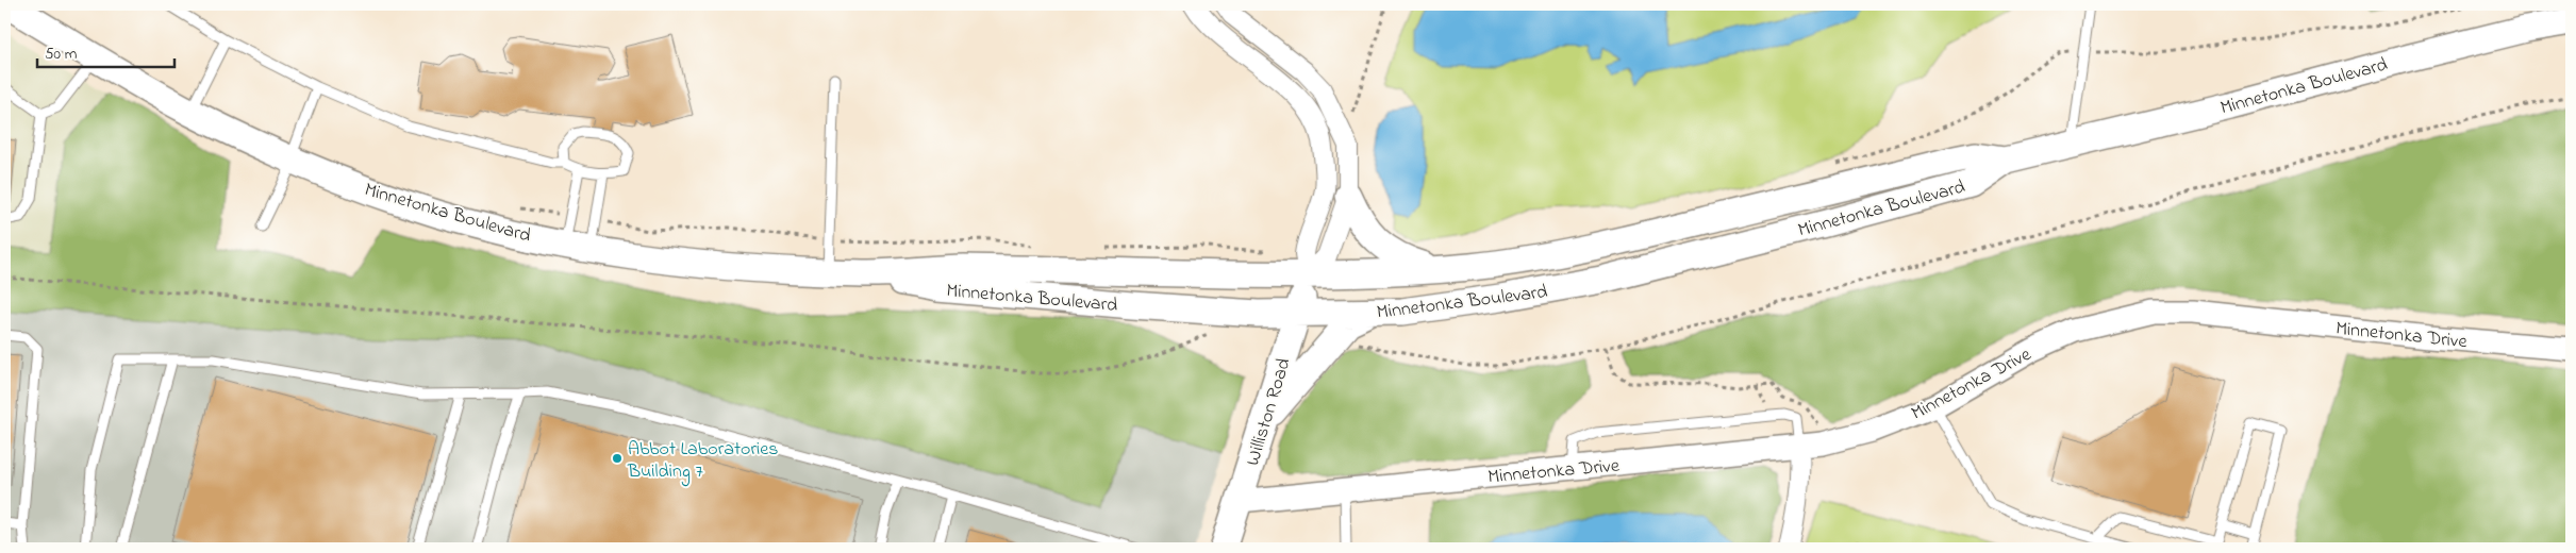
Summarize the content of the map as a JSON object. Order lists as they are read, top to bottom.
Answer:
{
  "streets": {
    "main road": ["Minnetonka Boulevard", "Williston Road"],
    "street": ["Minnetonka Drive"]
  },
  "crossings": [
    ["Minnetonka Boulevard", "Williston Road"],
    ["Minnetonka Drive", "Williston Road"]
  ],
  "places": ["Abbot Laboratories Building 7"],
  "scale_bar": "50 m"
}
